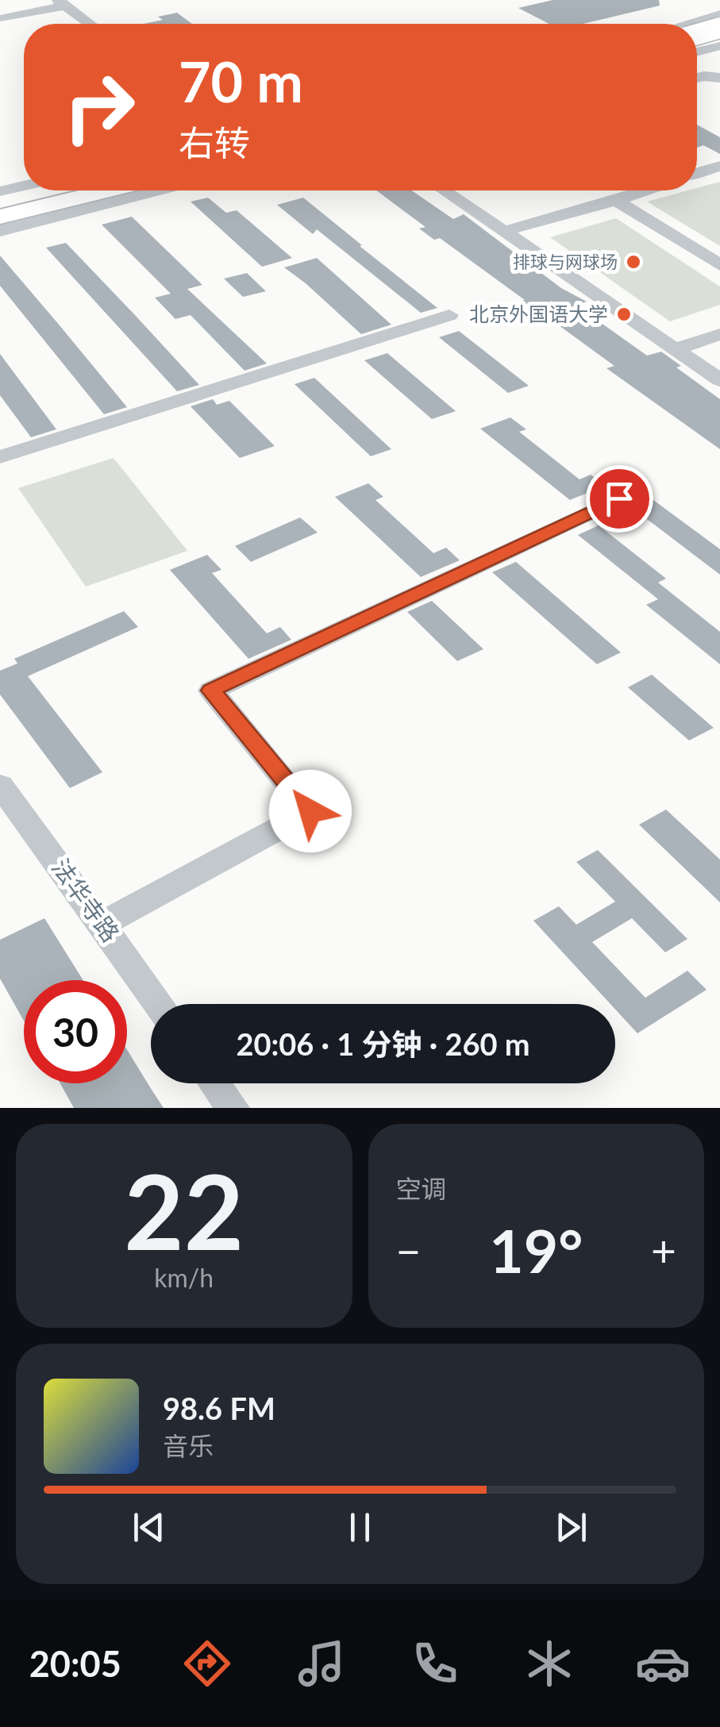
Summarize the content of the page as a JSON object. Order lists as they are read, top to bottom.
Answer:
{
  "streets": {
    "street": ["法华寺路"]
  },
  "places": ["排球与网球场", "北京外国语大学"],
  "page": {
    "turn": ["70 m", "右转"],
    "limit": "30",
    "trip": "20:06 · 1 分钟 · 260 m",
    "tile": [
      ["22", "km/h"],
      "空调"
    ],
    "heat": ["−", "19°", "+"],
    "song": ["98.6 FM", "音乐"],
    "tabs": "20:05"
  }
}
